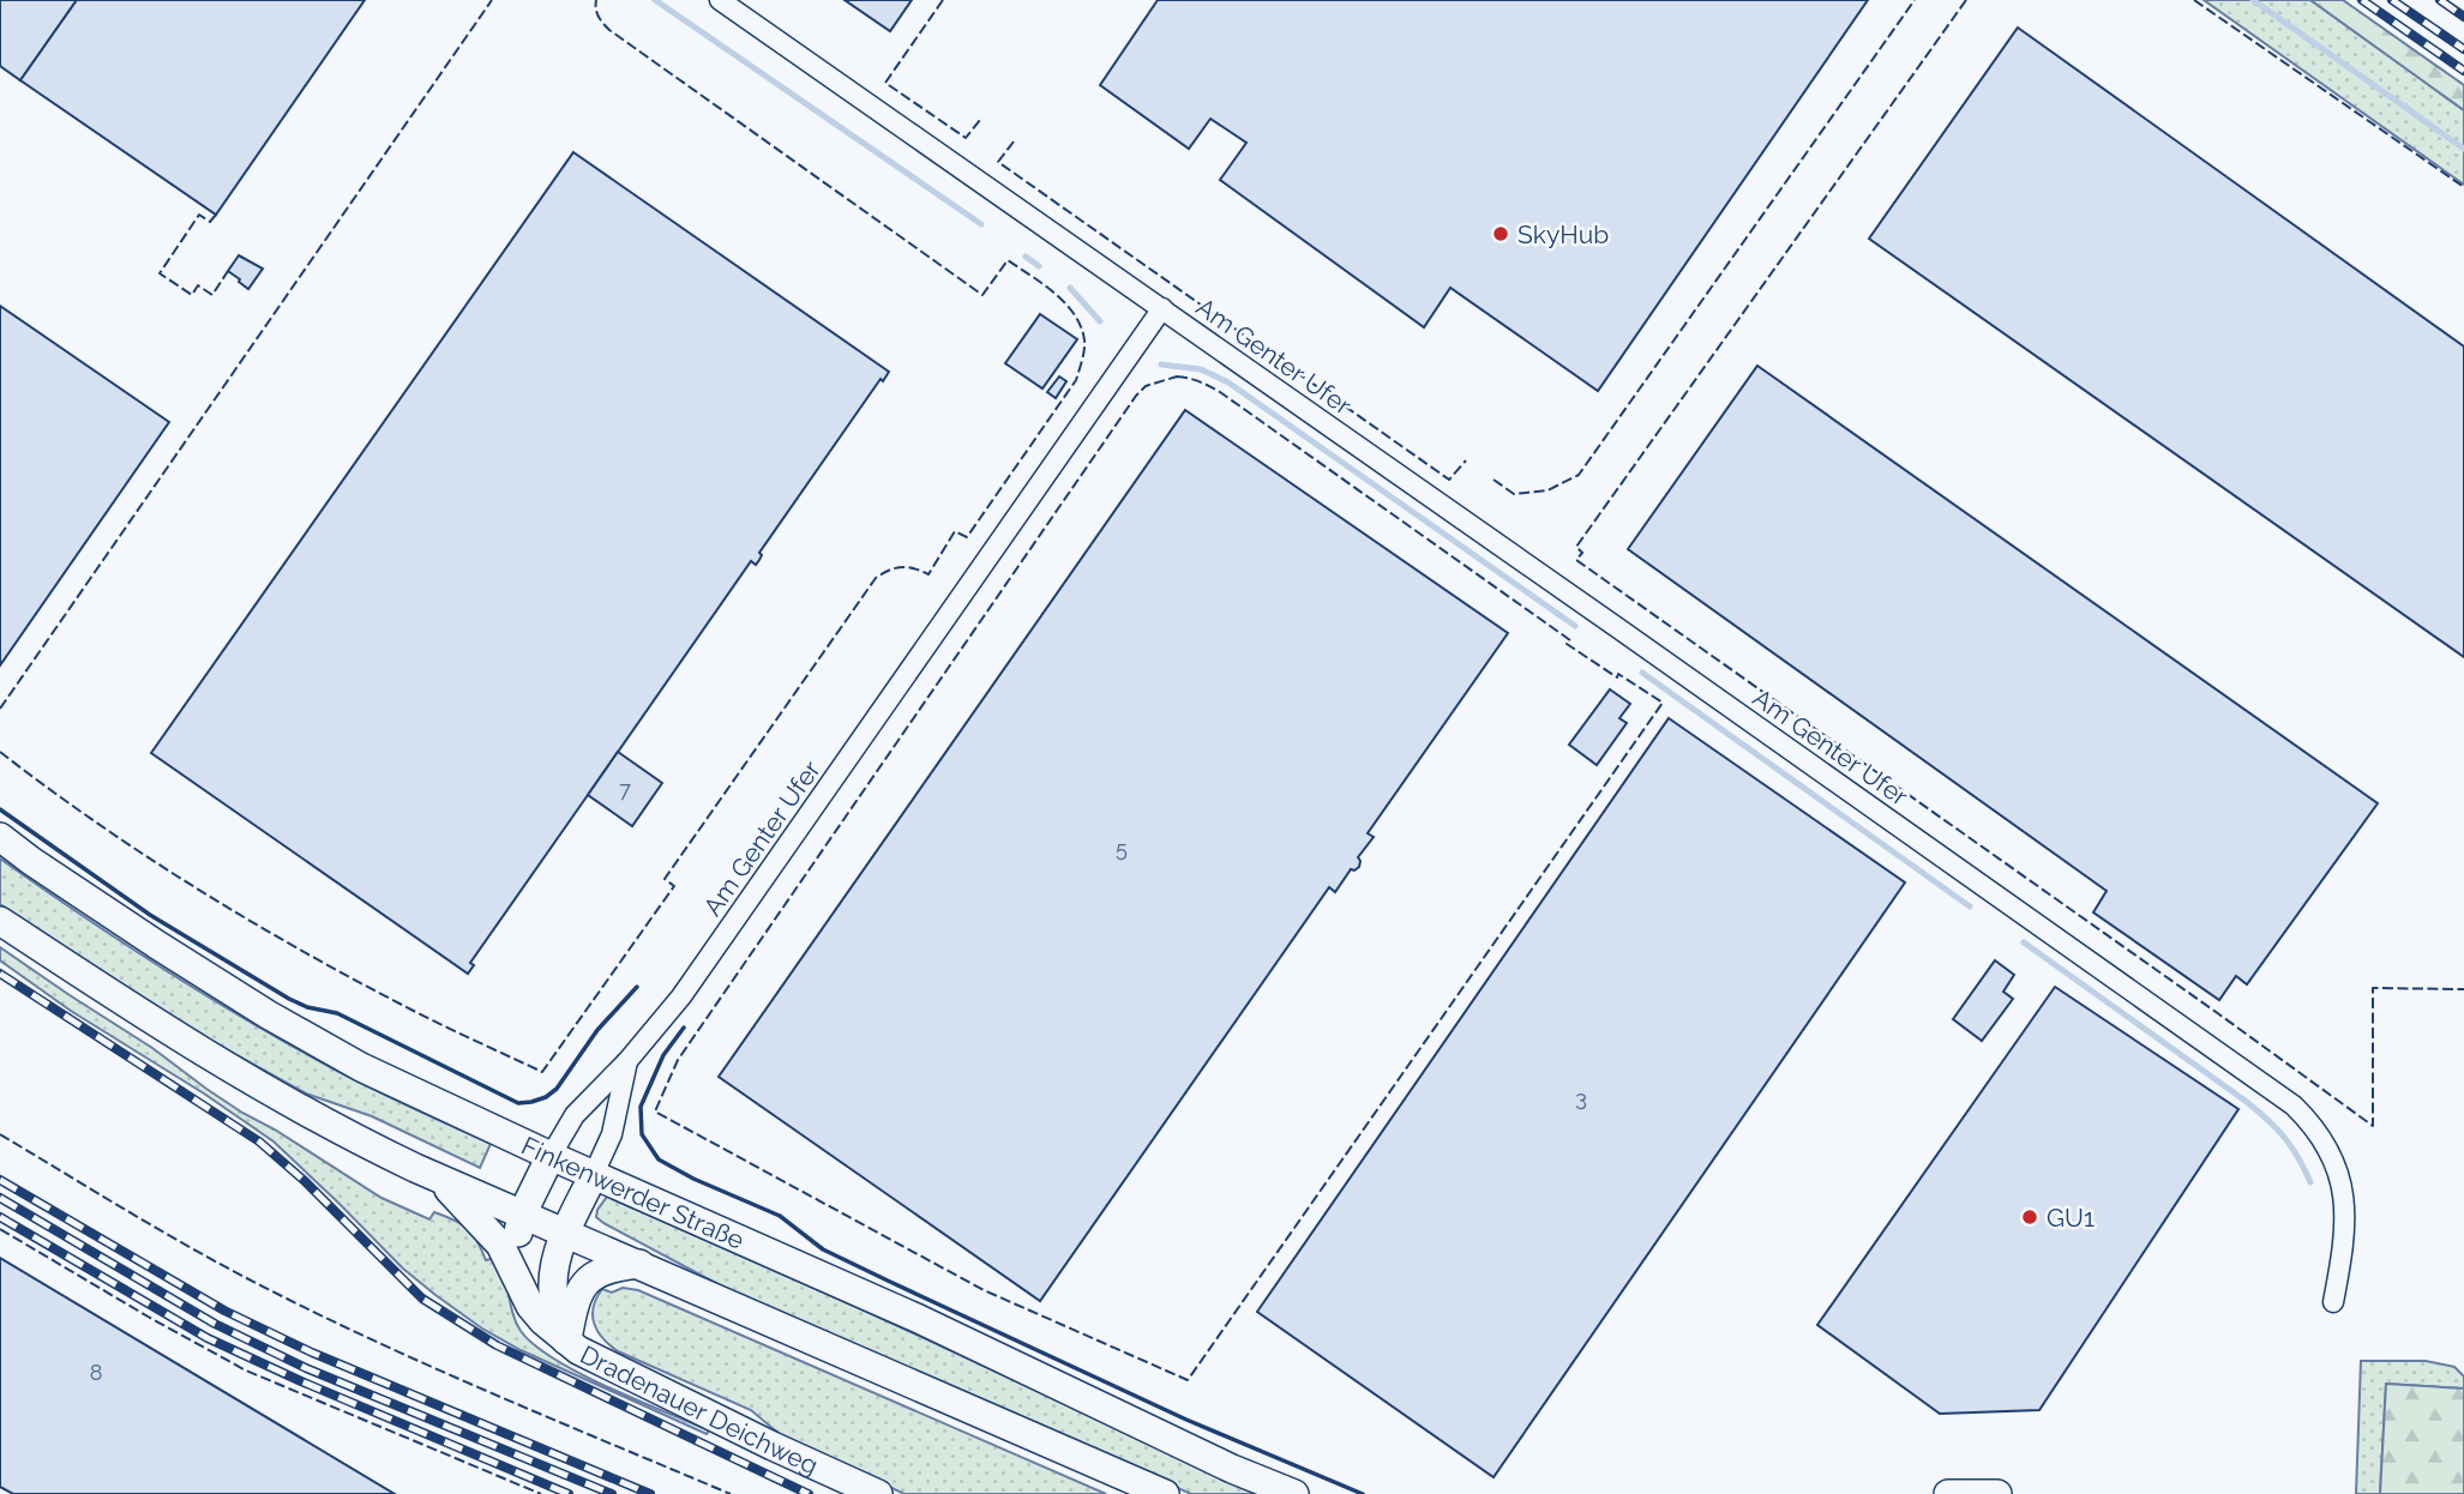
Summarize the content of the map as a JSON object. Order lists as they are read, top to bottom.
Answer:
{
  "streets": {
    "main road": ["Finkenwerder Straße", "Dradenauer Deichweg"],
    "street": ["Am Genter Ufer"]
  },
  "crossings": [
    ["Am Genter Ufer", "Finkenwerder Straße"],
    ["Am Genter Ufer", "Dradenauer Deichweg"],
    ["Finkenwerder Straße", "Dradenauer Deichweg"]
  ],
  "places": ["SkyHub", "GU1"],
  "house_numbers": [
    "7",
    "5",
    "3",
    "8"
  ]
}
